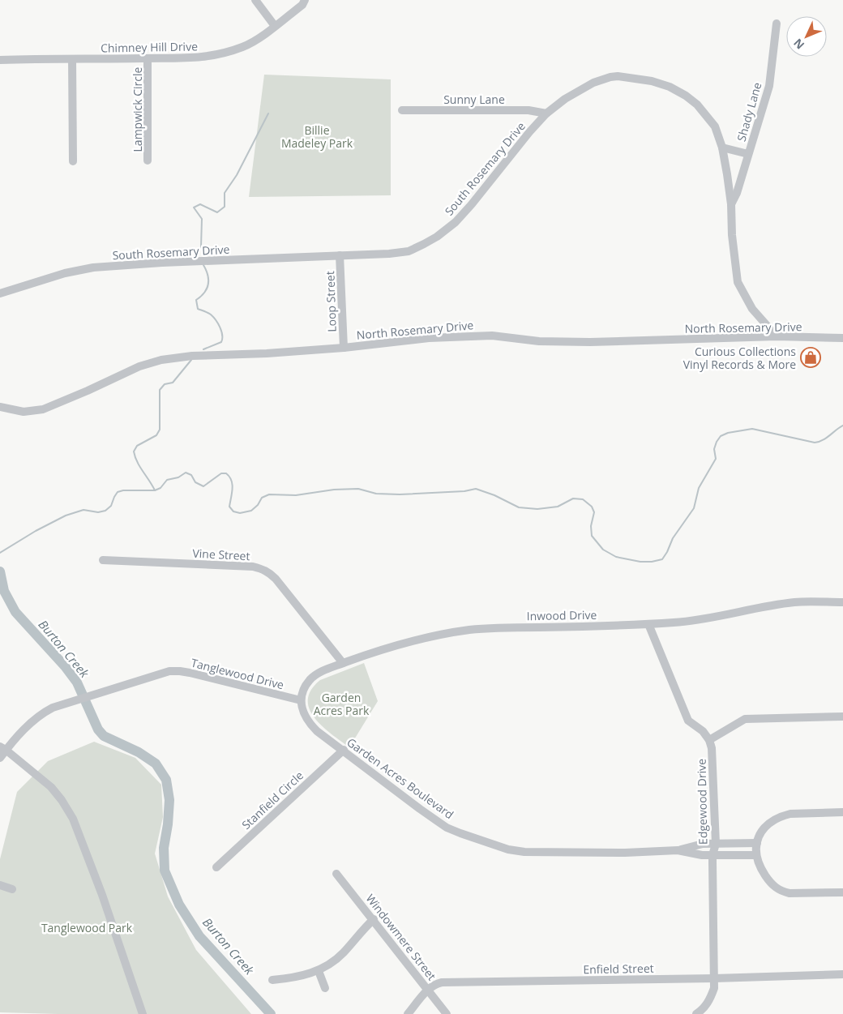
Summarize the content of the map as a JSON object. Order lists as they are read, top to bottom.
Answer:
{
  "streets": {
    "street": [
      "Chimney Hill Drive",
      "Sunny Lane",
      "Lampwick Circle",
      "Shady Lane",
      "South Rosemary Drive",
      "Loop Street",
      "North Rosemary Drive",
      "Vine Street",
      "Inwood Drive",
      "Tanglewood Drive",
      "Garden Acres Boulevard",
      "Stanfield Circle",
      "Edgewood Drive",
      "Windowmere Street",
      "Enfield Street"
    ]
  },
  "crossings": [
    ["Chimney Hill Drive", "Lampwick Circle"],
    ["Sunny Lane", "South Rosemary Drive"],
    ["Shady Lane", "South Rosemary Drive"],
    ["South Rosemary Drive", "Loop Street"],
    ["South Rosemary Drive", "North Rosemary Drive"],
    ["Loop Street", "North Rosemary Drive"],
    ["Vine Street", "Inwood Drive"],
    ["Inwood Drive", "Tanglewood Drive"],
    ["Inwood Drive", "Garden Acres Boulevard"],
    ["Tanglewood Drive", "Garden Acres Boulevard"],
    ["Garden Acres Boulevard", "Stanfield Circle"],
    ["Garden Acres Boulevard", "Edgewood Drive"],
    ["Edgewood Drive", "Enfield Street"],
    ["Windowmere Street", "Enfield Street"]
  ],
  "water": ["Burton Creek"],
  "parks": ["Billie Madeley Park", "Garden Acres Park", "Tanglewood Park"],
  "places": {
    "shop": ["Curious Collections Vinyl Records & More"]
  },
  "north": "bottom left"
}
